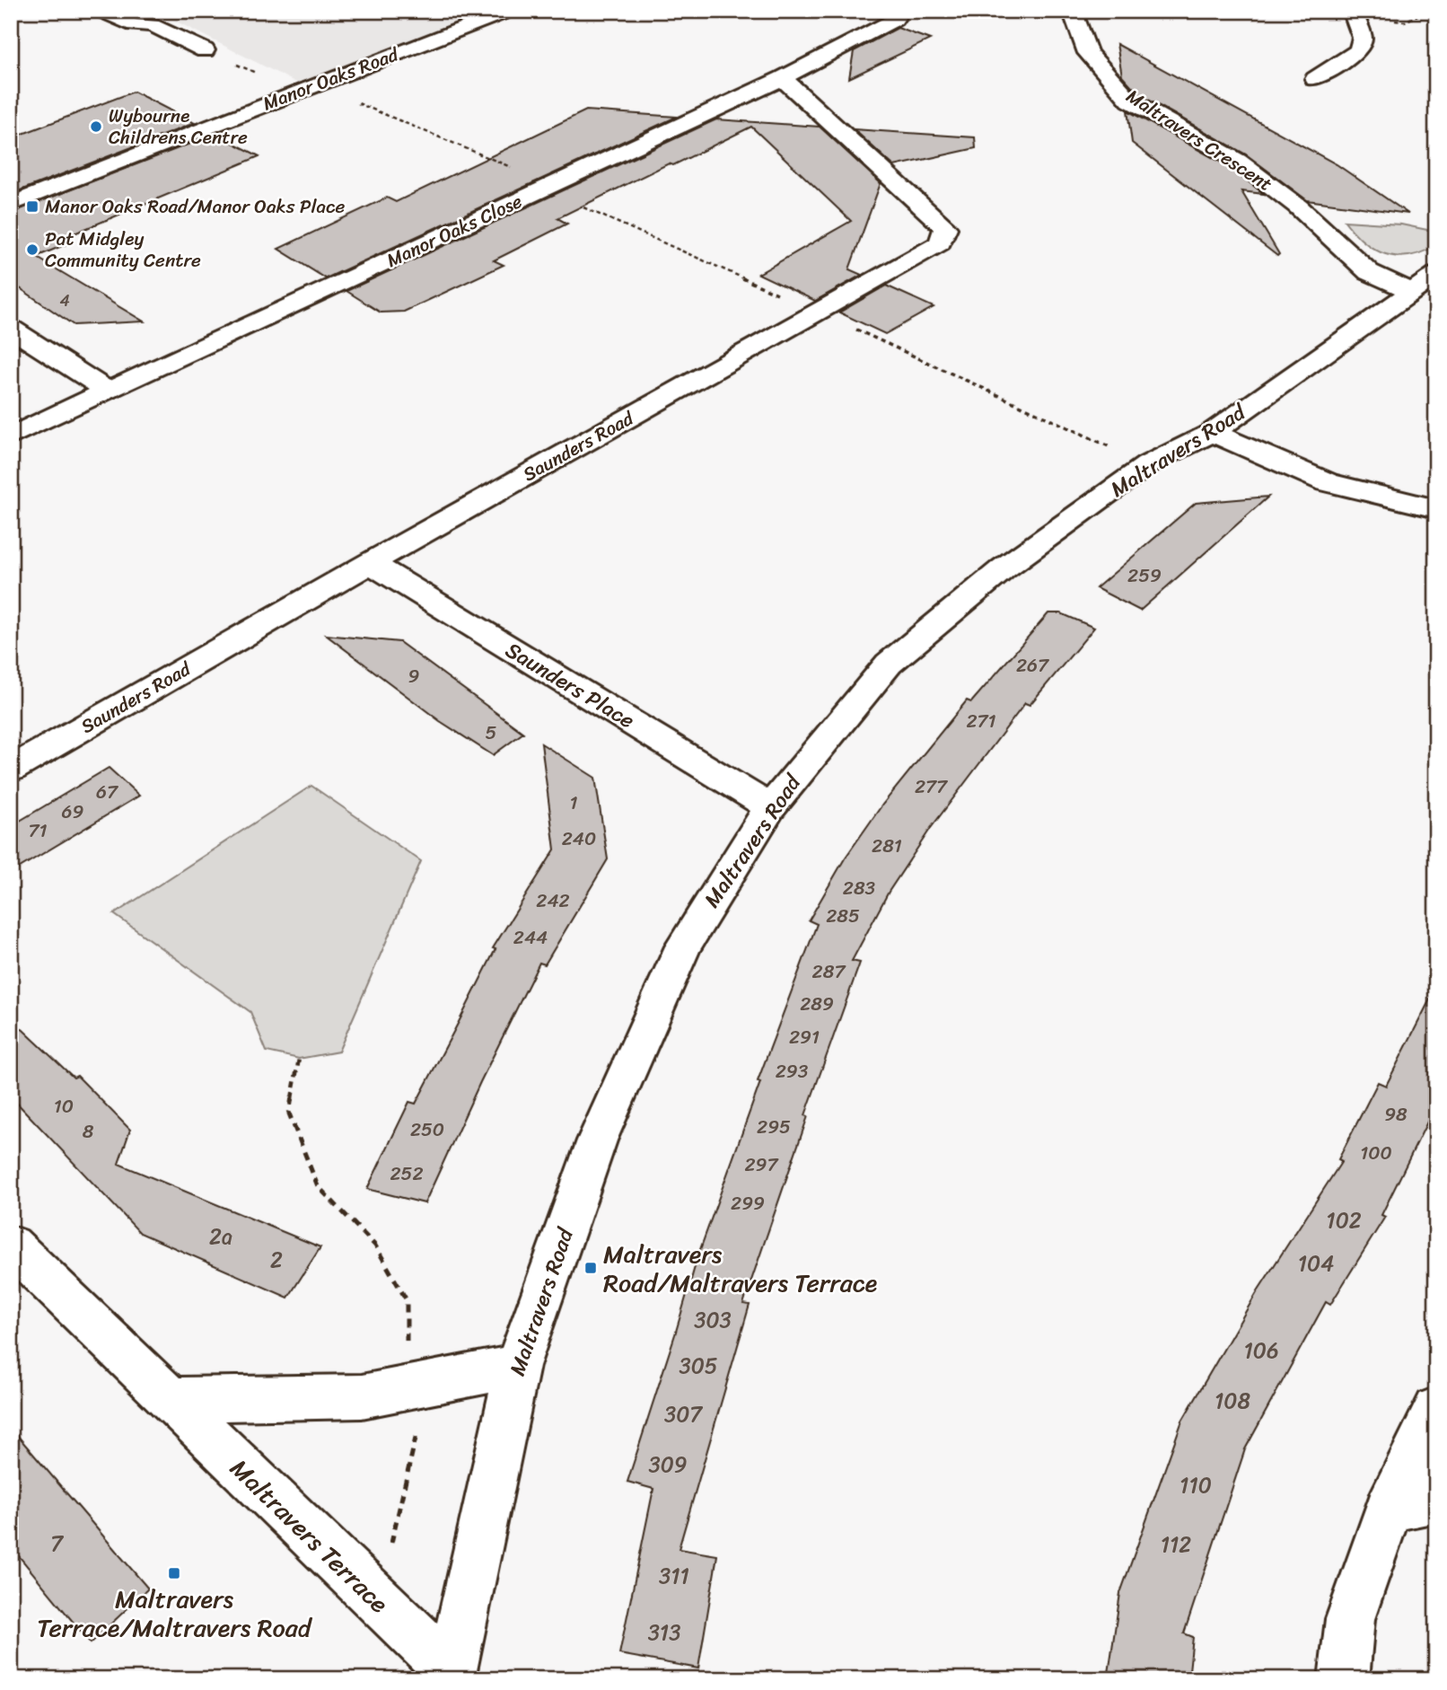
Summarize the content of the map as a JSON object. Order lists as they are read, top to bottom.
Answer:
{
  "streets": {
    "street": [
      "Manor Oaks Road",
      "Maltravers Crescent",
      "Manor Oaks Close",
      "Saunders Road",
      "Maltravers Road",
      "Saunders Place",
      "Maltravers Terrace"
    ]
  },
  "crossings": [
    ["Maltravers Crescent", "Maltravers Road"],
    ["Manor Oaks Close", "Saunders Road"],
    ["Saunders Road", "Saunders Place"],
    ["Maltravers Road", "Saunders Place"],
    ["Maltravers Road", "Maltravers Terrace"]
  ],
  "places": {
    "other": ["Wybourne Childrens Centre", "Pat Midgley Community Centre"],
    "transit": ["Manor Oaks Road/Manor Oaks Place", "Maltravers Road/Maltravers Terrace", "Maltravers Terrace/Maltravers Road"]
  },
  "house_numbers": [
    "4",
    "259",
    "267",
    "9",
    "271",
    "5",
    "277",
    "67",
    "1",
    "69",
    "71",
    "240",
    "281",
    "283",
    "242",
    "285",
    "244",
    "287",
    "289",
    "291",
    "293",
    "10",
    "98",
    "295",
    "250",
    "8",
    "100",
    "297",
    "252",
    "299",
    "102",
    "2a",
    "2",
    "104",
    "303",
    "106",
    "305",
    "108",
    "307",
    "309",
    "110",
    "7",
    "112",
    "311",
    "313"
  ]
}
